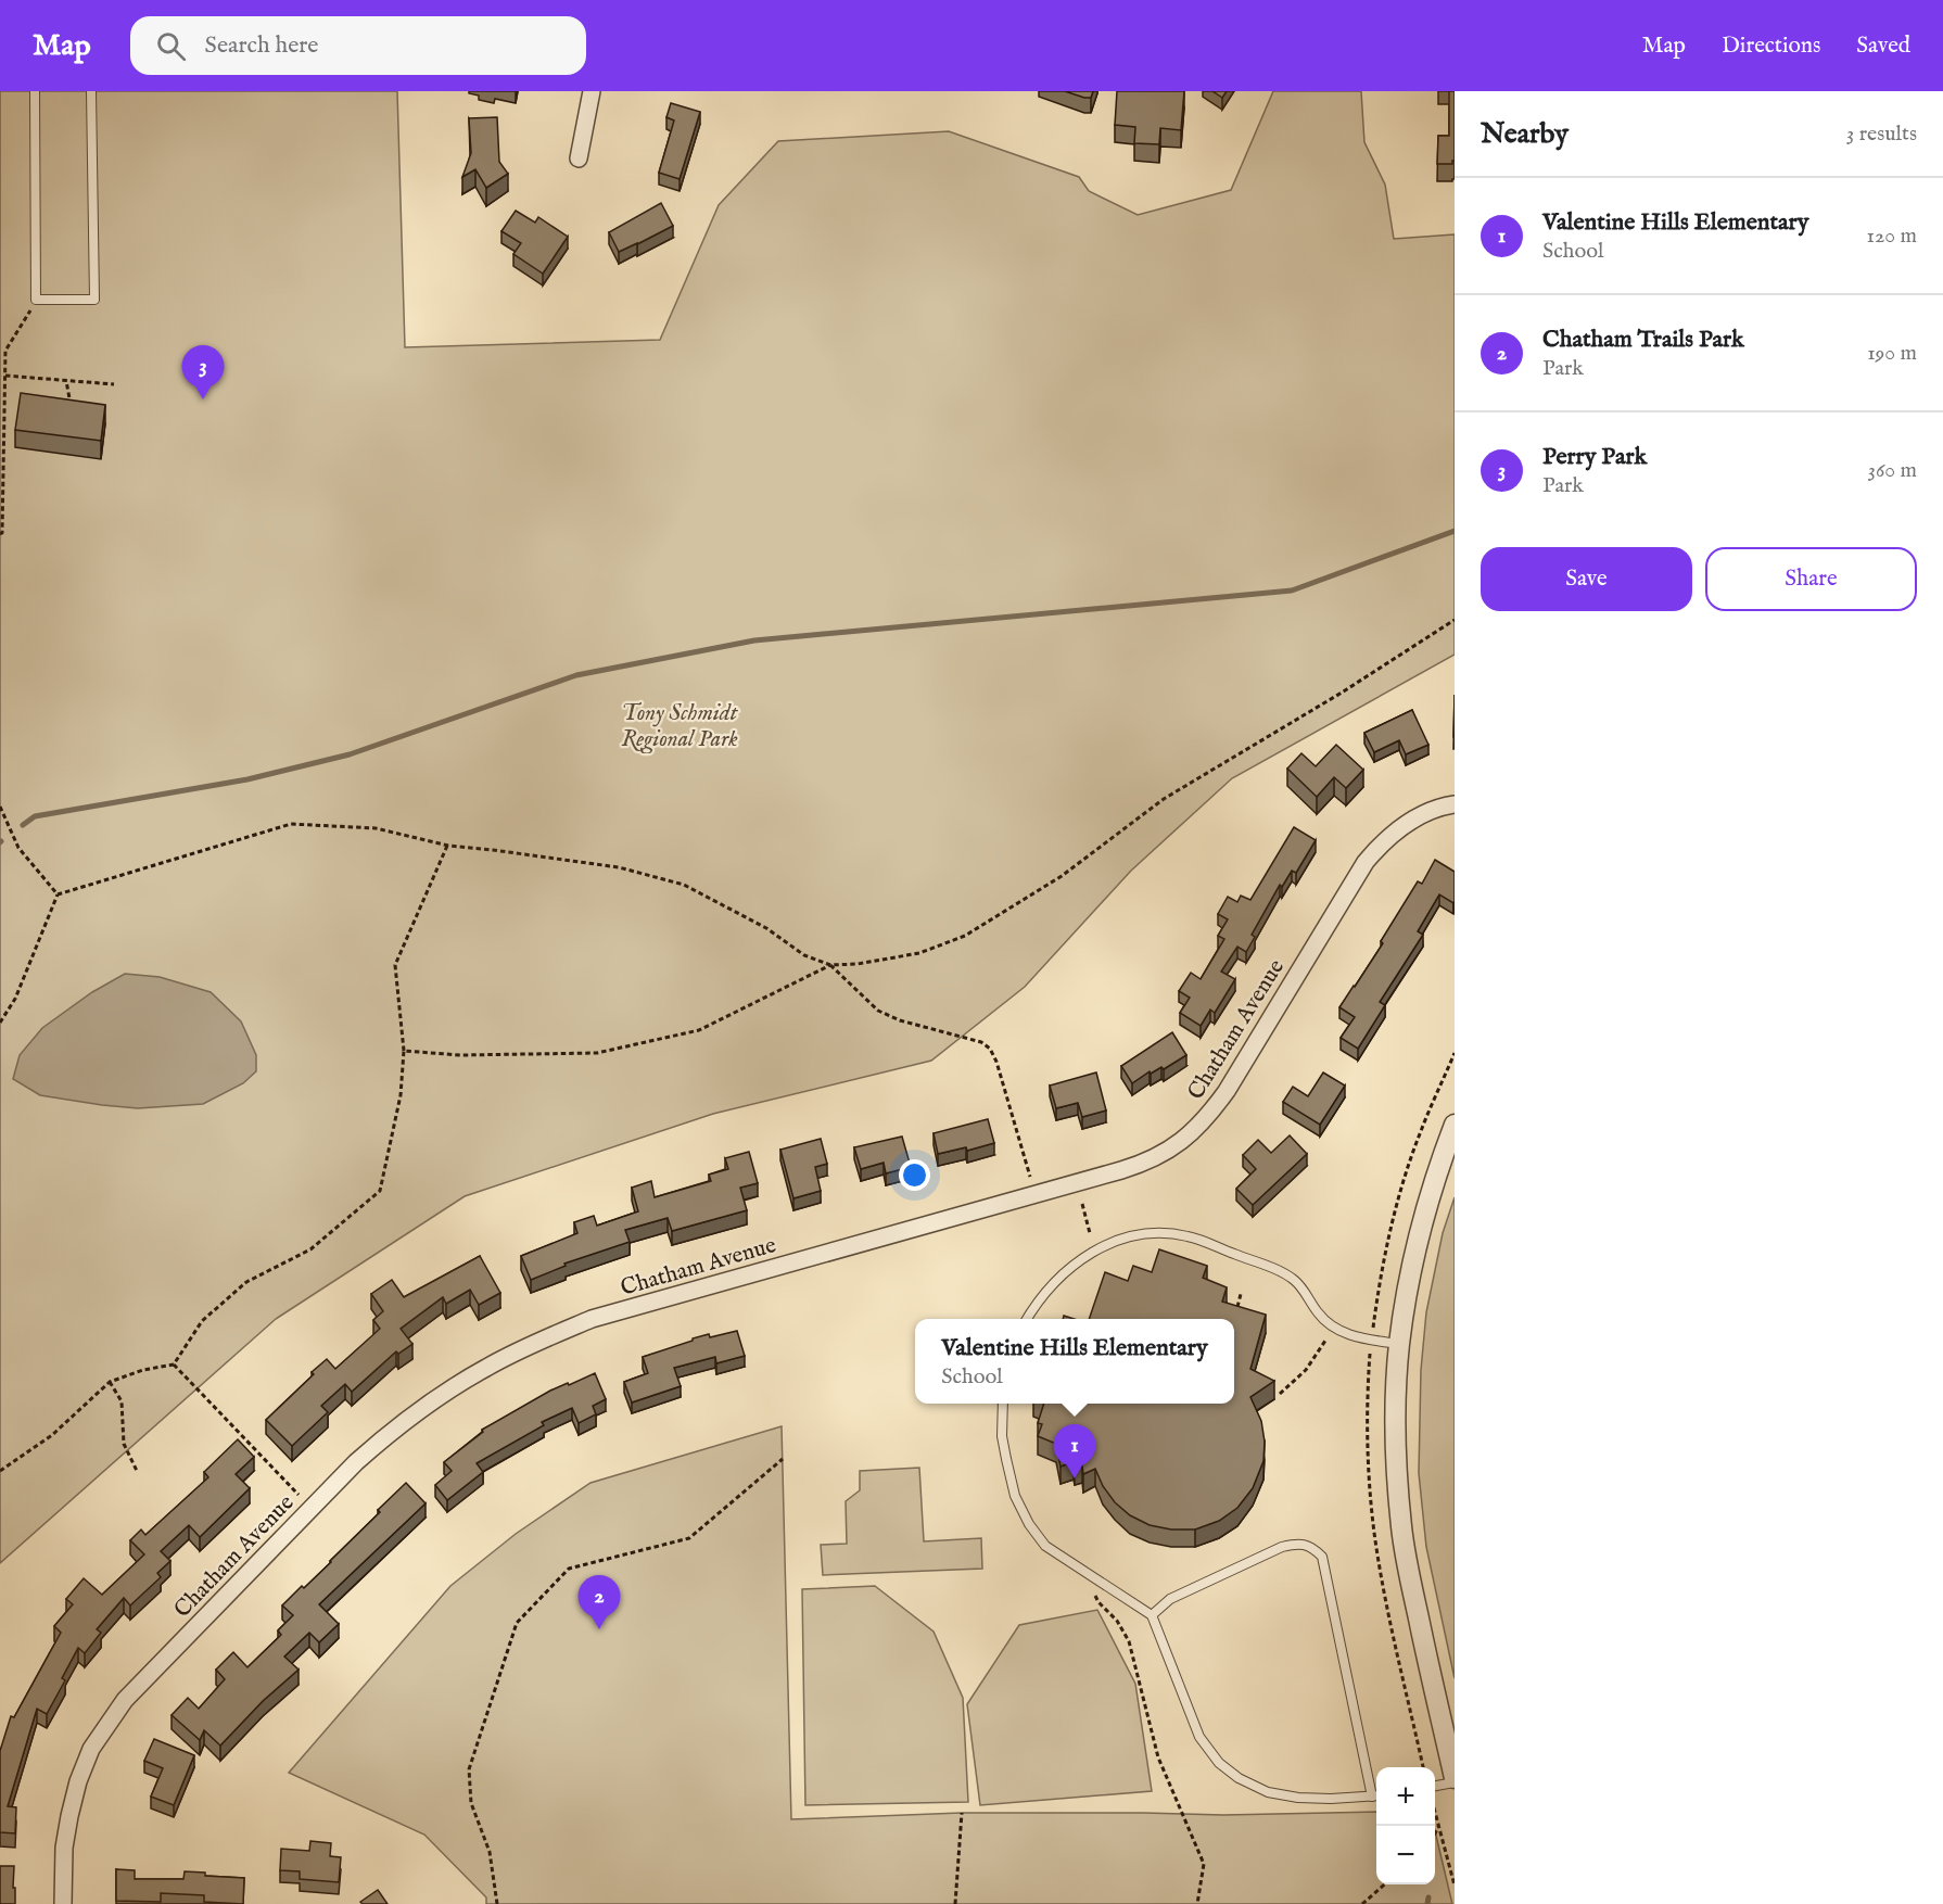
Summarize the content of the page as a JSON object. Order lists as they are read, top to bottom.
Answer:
{
  "streets": {
    "street": ["Chatham Avenue"]
  },
  "parks": ["Tony Schmidt Regional Park"],
  "page": {
    "header": "Map",
    "search": "Search here",
    "nav": ["Map", "Directions", "Saved"],
    "heading": ["Nearby", "3 results"],
    "list": [
      {
        "mark": "1",
        "name": "Valentine Hills Elementary",
        "note": "School",
        "value": "120 m"
      },
      {
        "mark": "2",
        "name": "Chatham Trails Park",
        "note": "Park",
        "value": "190 m"
      },
      {
        "mark": "3",
        "name": "Perry Park",
        "note": "Park",
        "value": "360 m"
      }
    ],
    "pins": ["3", "1", "2"],
    "buttons": ["Save", "Share"],
    "popup": ["Valentine Hills Elementary", "School"],
    "map_buttons": ["+", "−"]
  }
}
